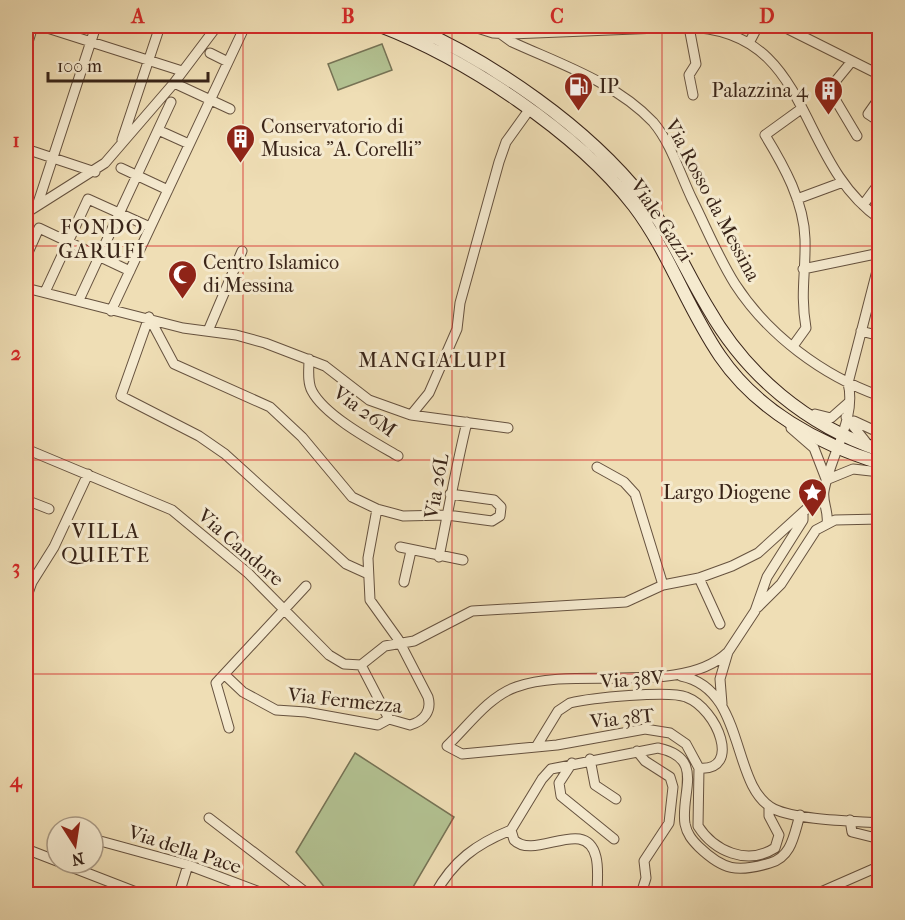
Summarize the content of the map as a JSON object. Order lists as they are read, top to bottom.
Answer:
{
  "streets": {
    "main road": ["Viale Gazzi"],
    "street": [
      "Via Rosso da Messina",
      "Via 26M",
      "Via 26L",
      "Via Candore",
      "Via 38V",
      "Via Fermezza",
      "Via 38T",
      "Via della Pace"
    ]
  },
  "crossings": [
    ["Via 38V", "Via 38T"]
  ],
  "districts": ["FONDO GARUFI", "MANGIALUPI", "VILLA QUIETE"],
  "places": {
    "fuel station": ["IP"],
    "building": ["Palazzina 4", "Conservatorio di Musica \"A. Corelli\""],
    "mosque": ["Centro Islamico di Messina"],
    "place": ["Largo Diogene"]
  },
  "scale_bar": "100 m",
  "north": "bottom",
  "grid": {
    "columns": [
      "A",
      "B",
      "C",
      "D"
    ],
    "rows": [
      "1",
      "2",
      "3",
      "4"
    ]
  }
}
